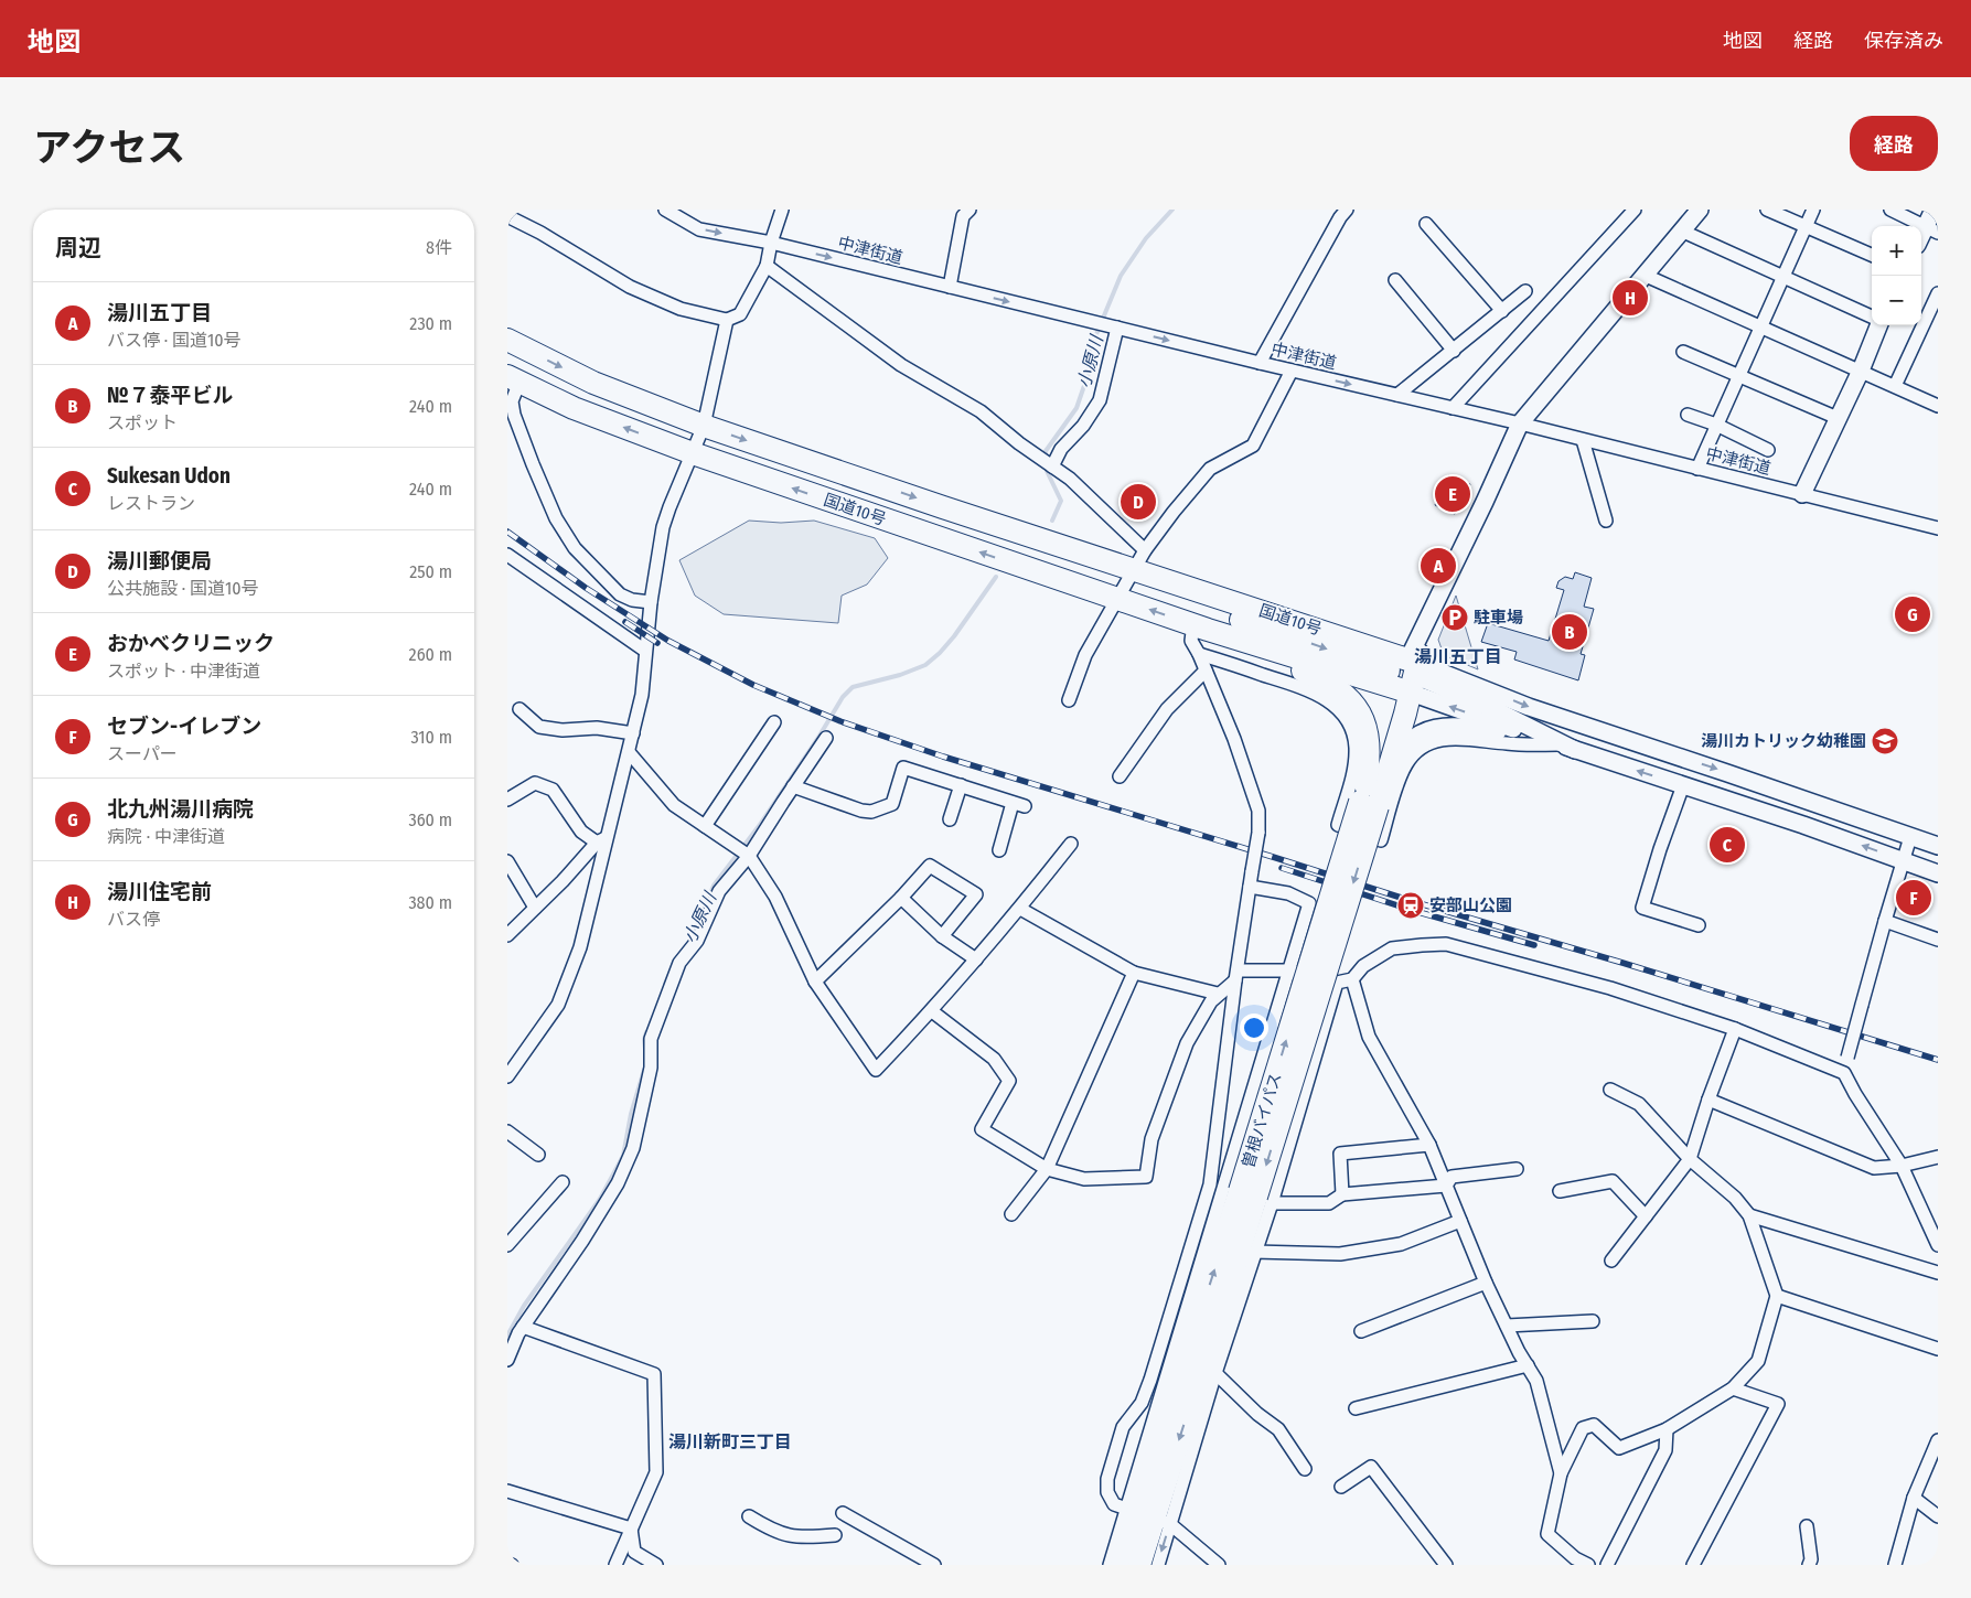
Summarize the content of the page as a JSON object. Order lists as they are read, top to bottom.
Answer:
{
  "streets": {
    "highway": ["国道10号", "曽根バイパス"],
    "street": ["中津街道"]
  },
  "crossings": [
    ["国道10号", "曽根バイパス"]
  ],
  "districts": ["湯川五丁目", "湯川新町三丁目"],
  "water": ["小原川"],
  "places": {
    "parking": ["駐車場"],
    "school or university": ["湯川カトリック幼稚園"],
    "station": ["安部山公園"]
  },
  "page": {
    "header": "地図",
    "nav": ["地図", "経路", "保存済み"],
    "title": "アクセス",
    "buttons": "経路",
    "heading": ["周辺", "8件"],
    "map_buttons": ["+", "−"],
    "pins": [
      "H",
      "E",
      "D",
      "A",
      "G",
      "B",
      "C",
      "F"
    ],
    "list": [
      {
        "mark": "A",
        "name": "湯川五丁目",
        "note": "バス停 · 国道10号",
        "value": "230 m"
      },
      {
        "mark": "B",
        "name": "№７泰平ビル",
        "note": "スポット",
        "value": "240 m"
      },
      {
        "mark": "C",
        "name": "Sukesan Udon",
        "note": "レストラン",
        "value": "240 m"
      },
      {
        "mark": "D",
        "name": "湯川郵便局",
        "note": "公共施設 · 国道10号",
        "value": "250 m"
      },
      {
        "mark": "E",
        "name": "おかべクリニック",
        "note": "スポット · 中津街道",
        "value": "260 m"
      },
      {
        "mark": "F",
        "name": "セブン-イレブン",
        "note": "スーパー",
        "value": "310 m"
      },
      {
        "mark": "G",
        "name": "北九州湯川病院",
        "note": "病院 · 中津街道",
        "value": "360 m"
      },
      {
        "mark": "H",
        "name": "湯川住宅前",
        "note": "バス停",
        "value": "380 m"
      }
    ]
  }
}
